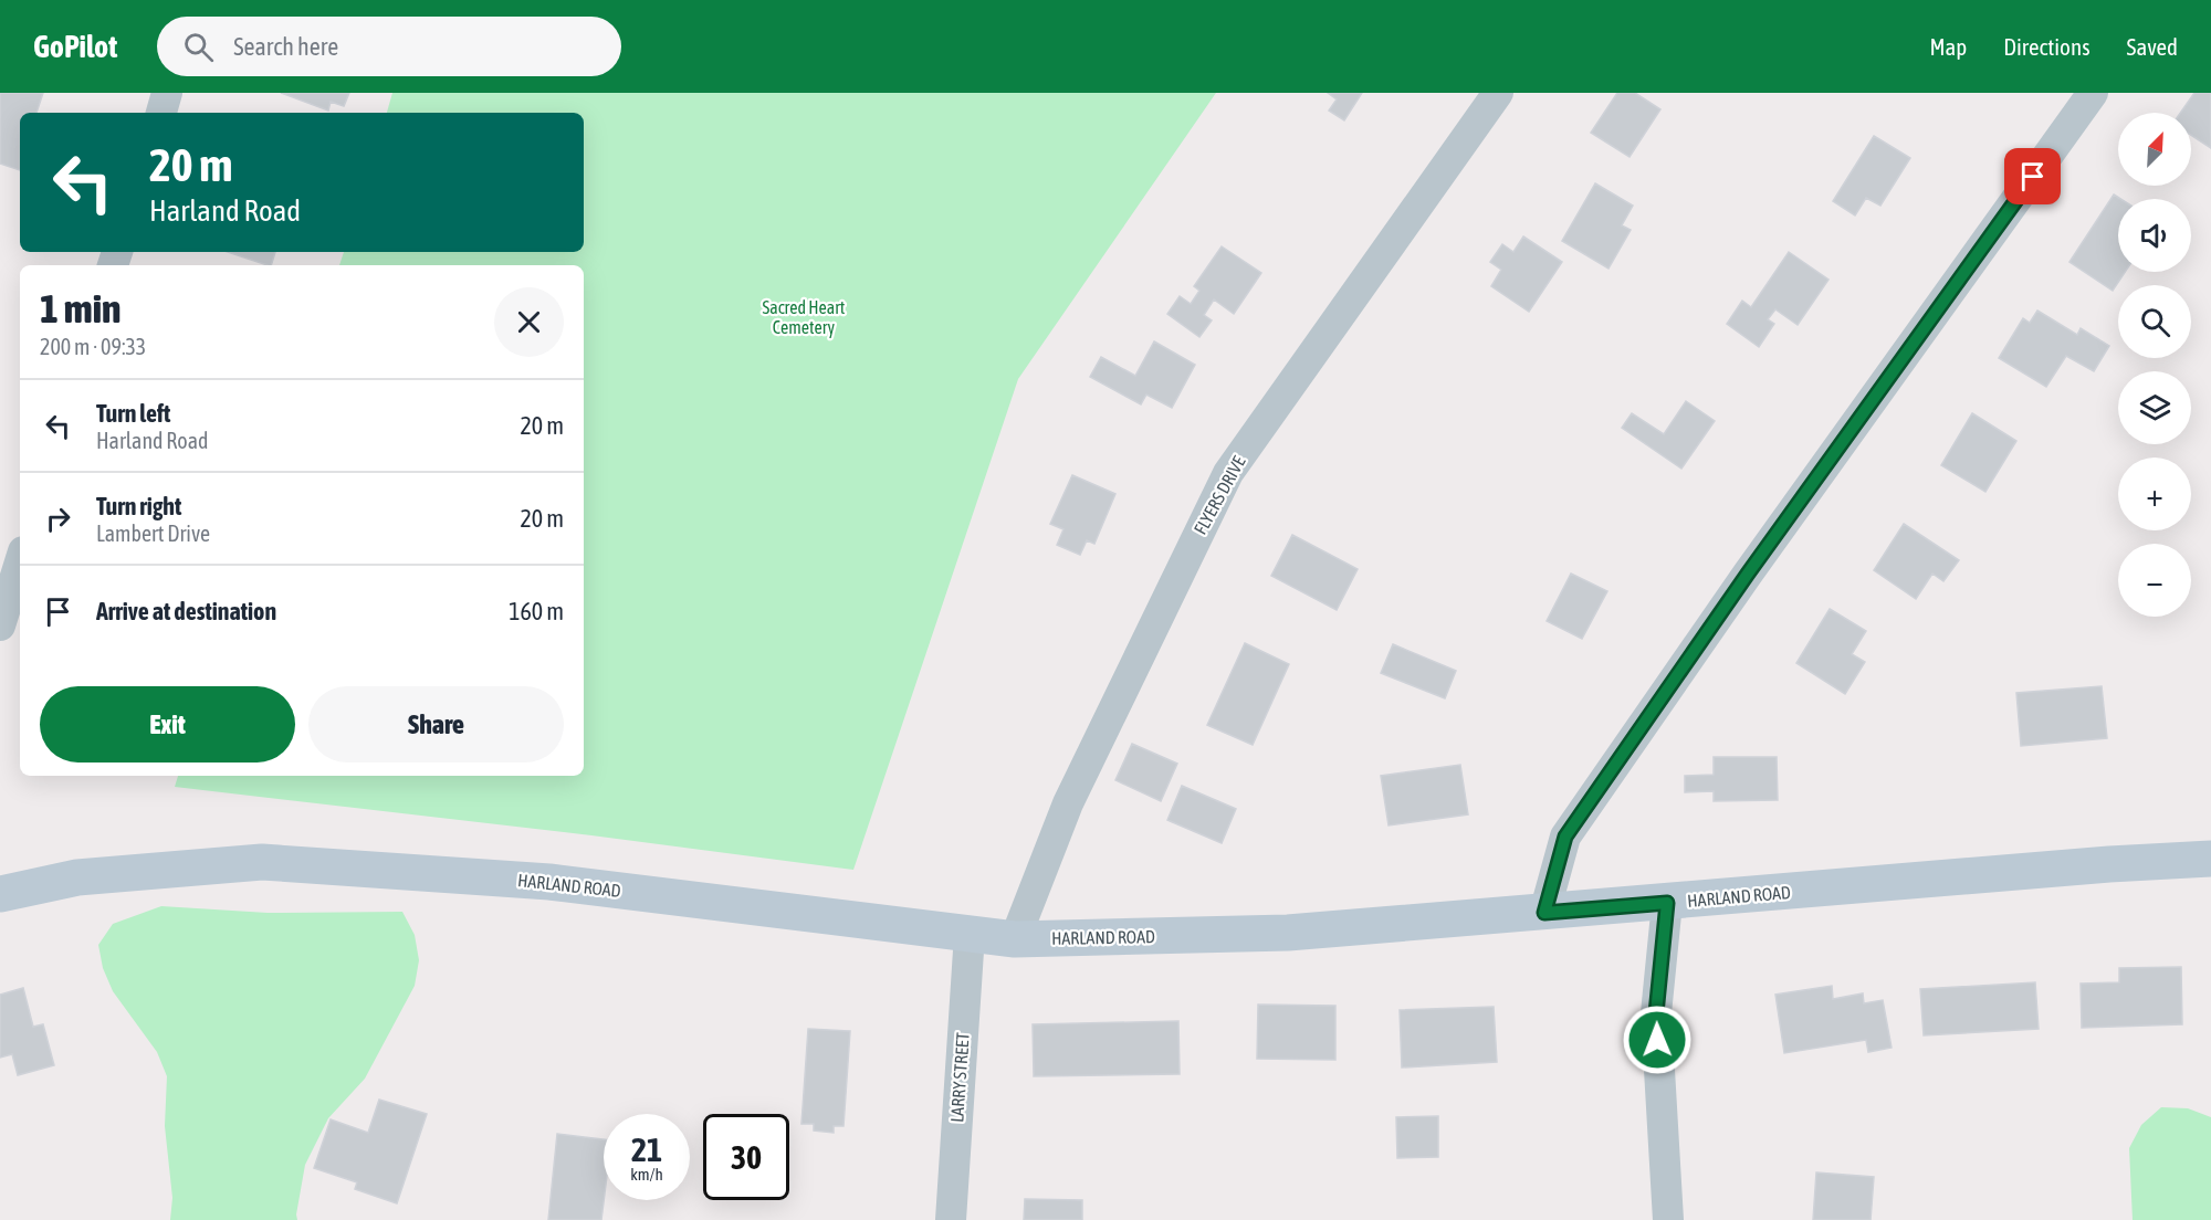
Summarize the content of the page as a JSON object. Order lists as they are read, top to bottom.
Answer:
{
  "streets": {
    "main road": ["HARLAND ROAD"],
    "street": ["FLYERS DRIVE", "LARRY STREET"]
  },
  "crossings": [
    ["FLYERS DRIVE", "HARLAND ROAD"],
    ["HARLAND ROAD", "LARRY STREET"]
  ],
  "parks": ["Sacred Heart Cemetery"],
  "north": "top right",
  "page": {
    "header": "GoPilot",
    "search": "Search here",
    "nav": ["Map", "Directions", "Saved"],
    "map_buttons": ["+", "−"],
    "turn": ["20 m", "Harland Road"],
    "heading": ["1 min", "200 m · 09:33"],
    "list": [
      {
        "name": "Turn left",
        "note": "Harland Road",
        "value": "20 m"
      },
      {
        "name": "Turn right",
        "note": "Lambert Drive",
        "value": "20 m"
      },
      {
        "name": "Arrive at destination",
        "value": "160 m"
      }
    ],
    "buttons": ["Exit", "Share"],
    "speed": "21 km/h",
    "limit": "30"
  }
}
